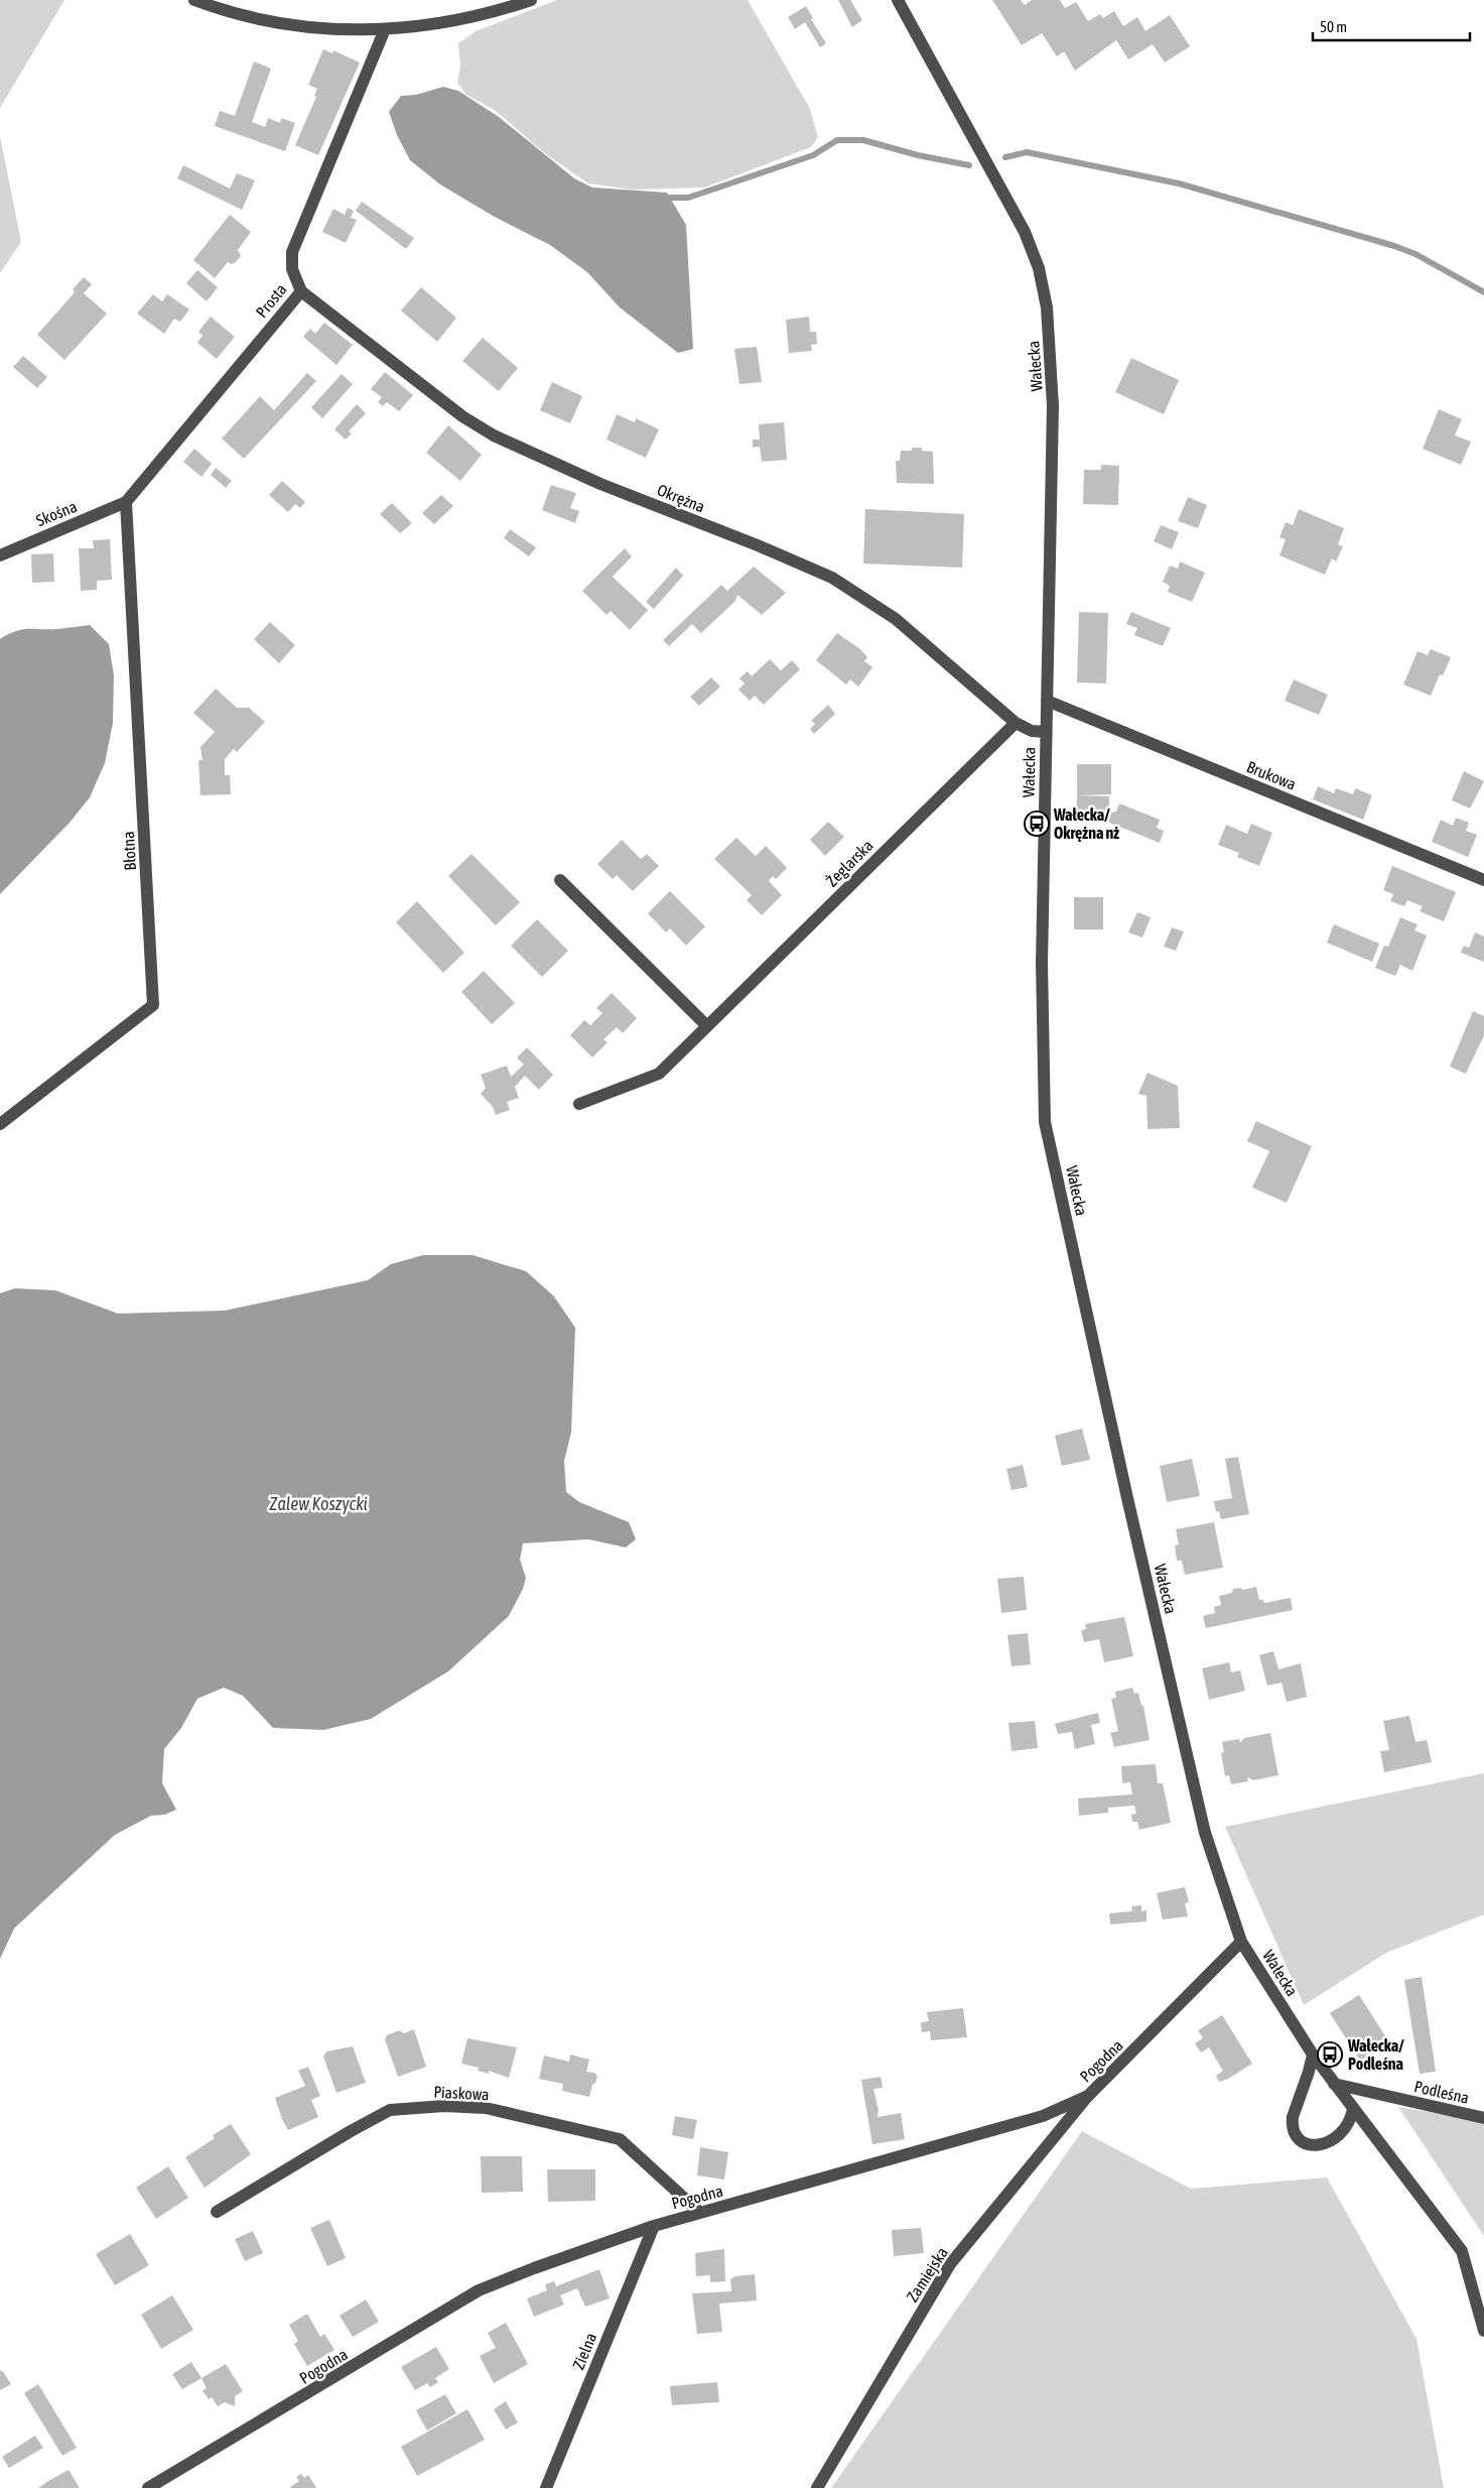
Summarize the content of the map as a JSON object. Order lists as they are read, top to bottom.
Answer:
{
  "streets": {
    "street": [
      "Prosta",
      "Wałecka",
      "Okrężna",
      "Skośna",
      "Brukowa",
      "Błotna",
      "Żeglarska",
      "Pogodna",
      "Podleśna",
      "Piaskowa",
      "Zamiejska",
      "Zielna"
    ]
  },
  "crossings": [
    ["Prosta", "Okrężna"],
    ["Prosta", "Skośna"],
    ["Prosta", "Błotna"],
    ["Wałecka", "Okrężna"],
    ["Wałecka", "Brukowa"],
    ["Wałecka", "Pogodna"],
    ["Wałecka", "Podleśna"],
    ["Okrężna", "Żeglarska"],
    ["Skośna", "Błotna"],
    ["Pogodna", "Piaskowa"],
    ["Pogodna", "Zamiejska"],
    ["Pogodna", "Zielna"]
  ],
  "water": ["Zalew Koszycki"],
  "places": {
    "bus stop": ["Wałecka/ Okrężna nż", "Wałecka/ Podleśna"]
  },
  "scale_bar": "50 m"
}
